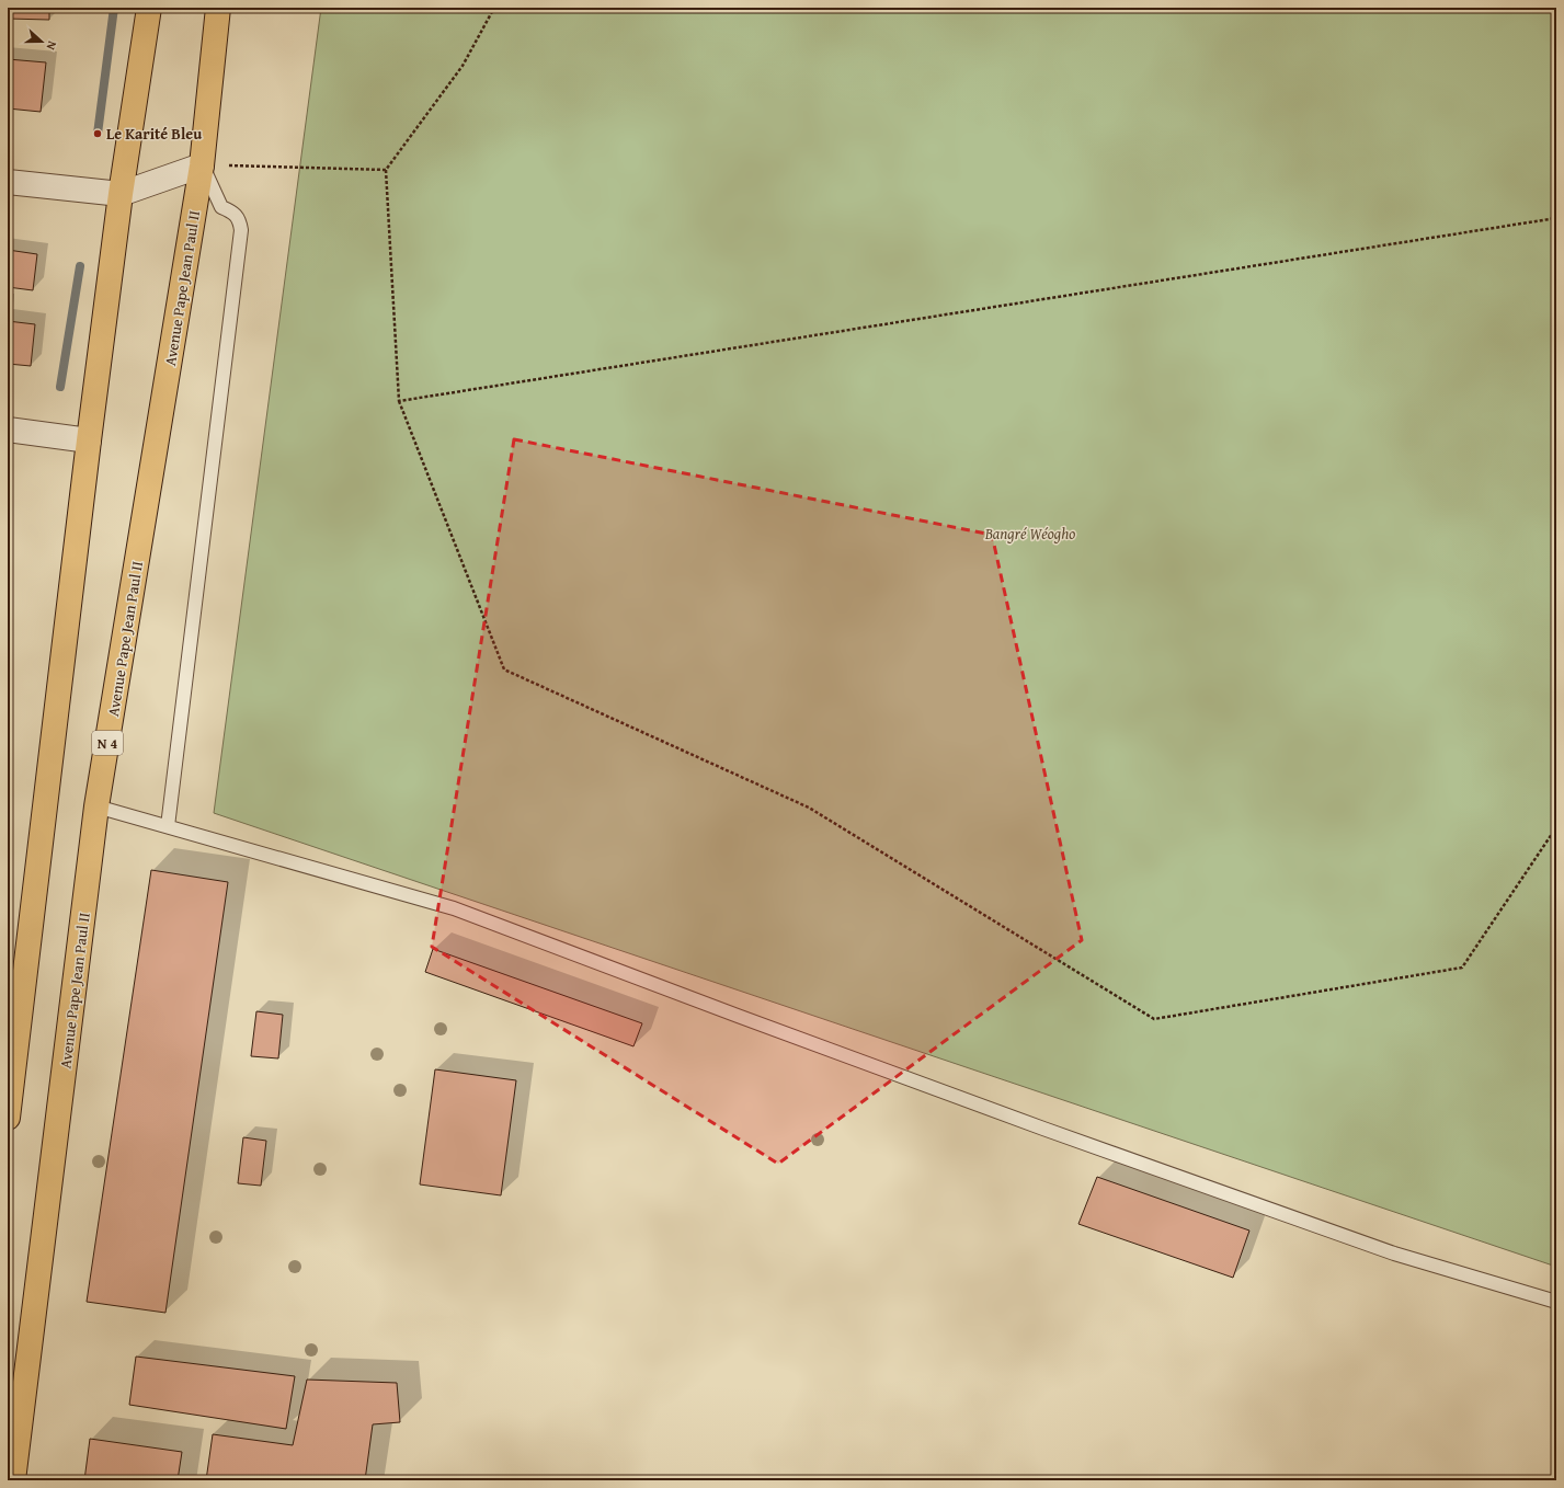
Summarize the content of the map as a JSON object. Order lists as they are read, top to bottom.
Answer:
{
  "streets": {
    "highway": ["Avenue Pape Jean Paul II", "N 4"]
  },
  "parks": ["Bangré Wéogho"],
  "places": ["Le Karité Bleu"],
  "north": "right"
}
